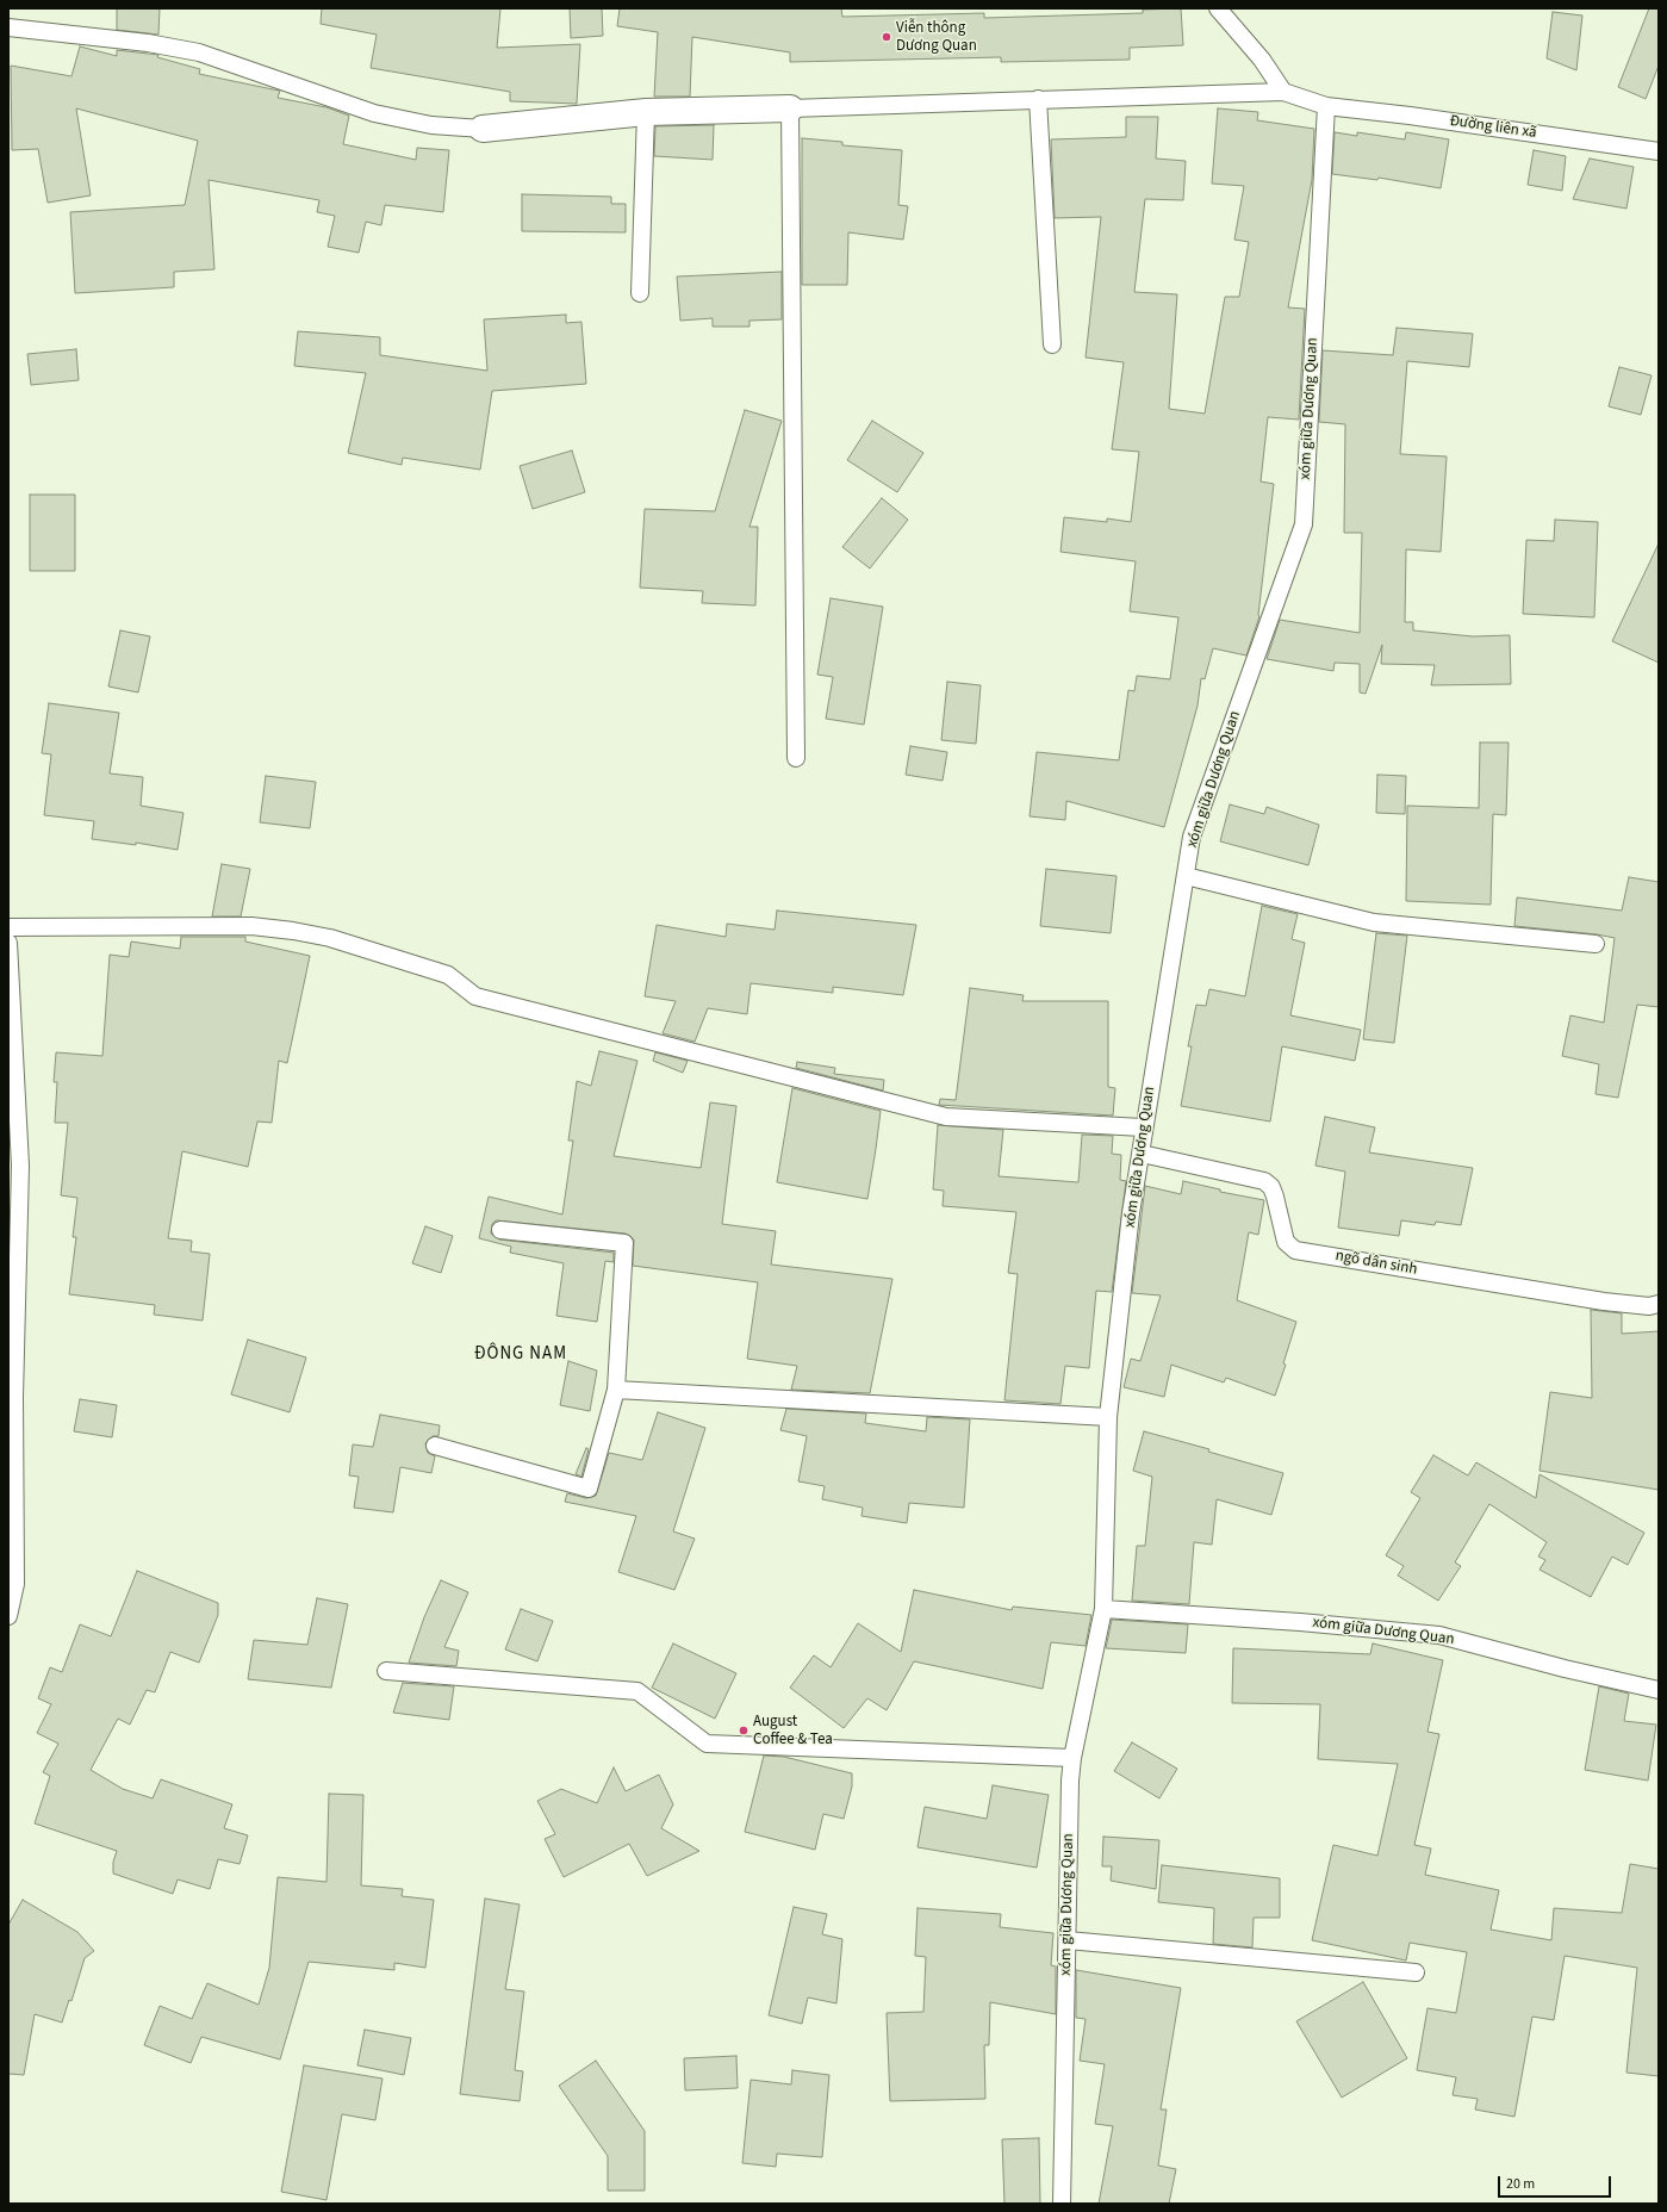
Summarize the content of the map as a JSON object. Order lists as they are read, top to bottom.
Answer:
{
  "streets": {
    "lane": ["Đường liên xã", "xóm giữa Dương Quan", "ngõ dân sinh"]
  },
  "crossings": [
    ["Đường liên xã", "xóm giữa Dương Quan"],
    ["xóm giữa Dương Quan", "ngõ dân sinh"]
  ],
  "districts": ["ĐÔNG NAM"],
  "places": ["Viễn thông Dương Quan", "August Coffee & Tea"],
  "scale_bar": "20 m"
}
